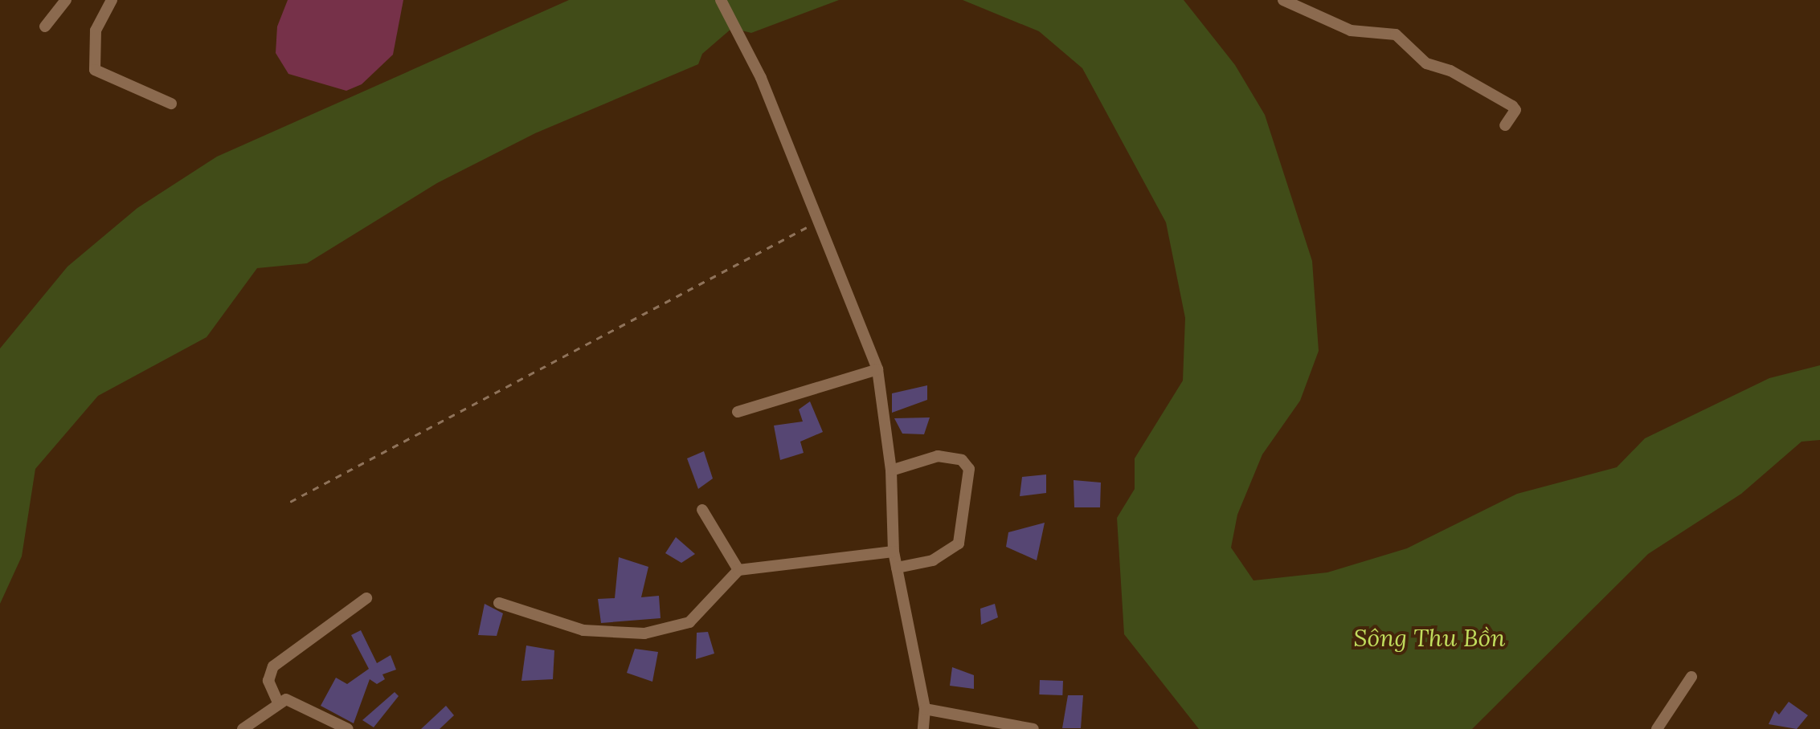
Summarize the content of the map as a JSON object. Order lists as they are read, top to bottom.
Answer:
{
  "water": ["Sông Thu Bồn"]
}
